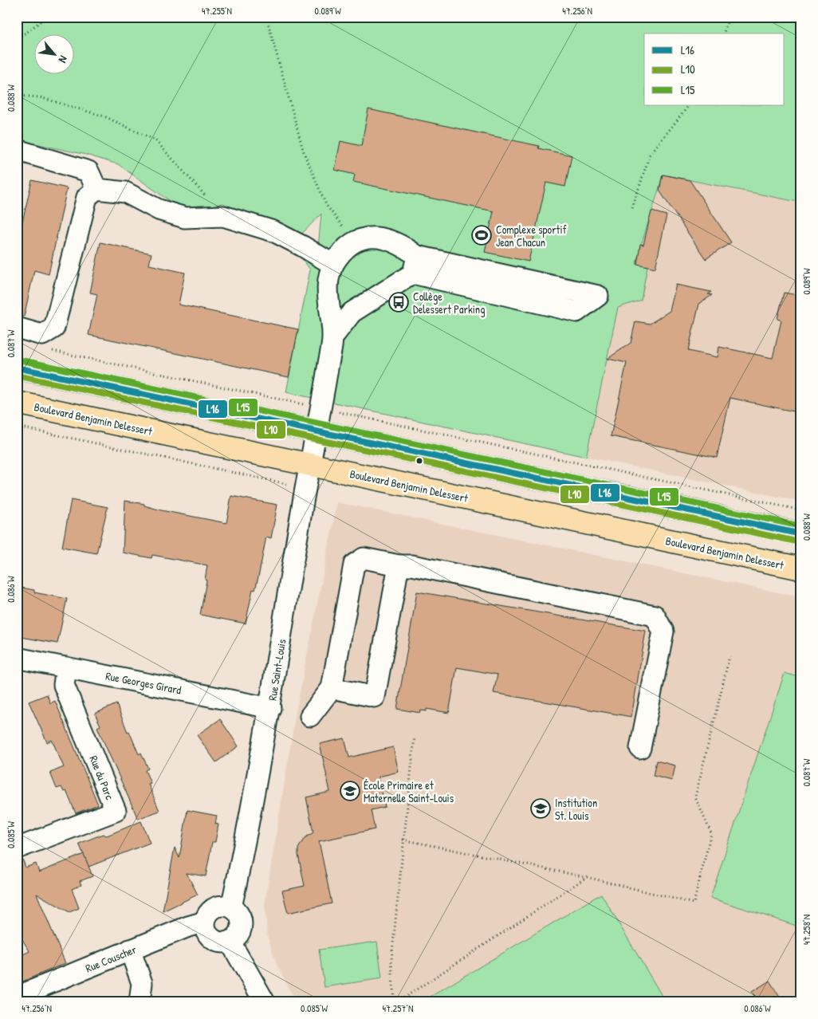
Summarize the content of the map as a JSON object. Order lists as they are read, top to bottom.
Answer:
{
  "streets": {
    "main road": ["Boulevard Benjamin Delessert"],
    "street": [
      "Rue Saint-Louis",
      "Rue Georges Girard",
      "Rue du Parc",
      "Rue Couscher"
    ]
  },
  "crossings": [
    ["Boulevard Benjamin Delessert", "Rue Saint-Louis"],
    ["Rue Saint-Louis", "Rue Georges Girard"],
    ["Rue Saint-Louis", "Rue Couscher"],
    ["Rue Georges Girard", "Rue du Parc"]
  ],
  "places": {
    "sports": ["Complexe sportif Jean Chacun"],
    "bus stop": ["Collège Delessert Parking"],
    "school or university": ["École Primaire et Maternelle Saint-Louis", "Institution St. Louis"]
  },
  "lines": ["transit line L15", "transit line L16", "transit line L10"],
  "legend": ["L16", "L10", "L15"],
  "north": "bottom right",
  "coordinates": [
    "47.255°N",
    "0.089°W",
    "47.256°N",
    "0.088°W",
    "0.087°W",
    "0.086°W",
    "0.085°W",
    "47.258°N",
    "47.257°N"
  ]
}
